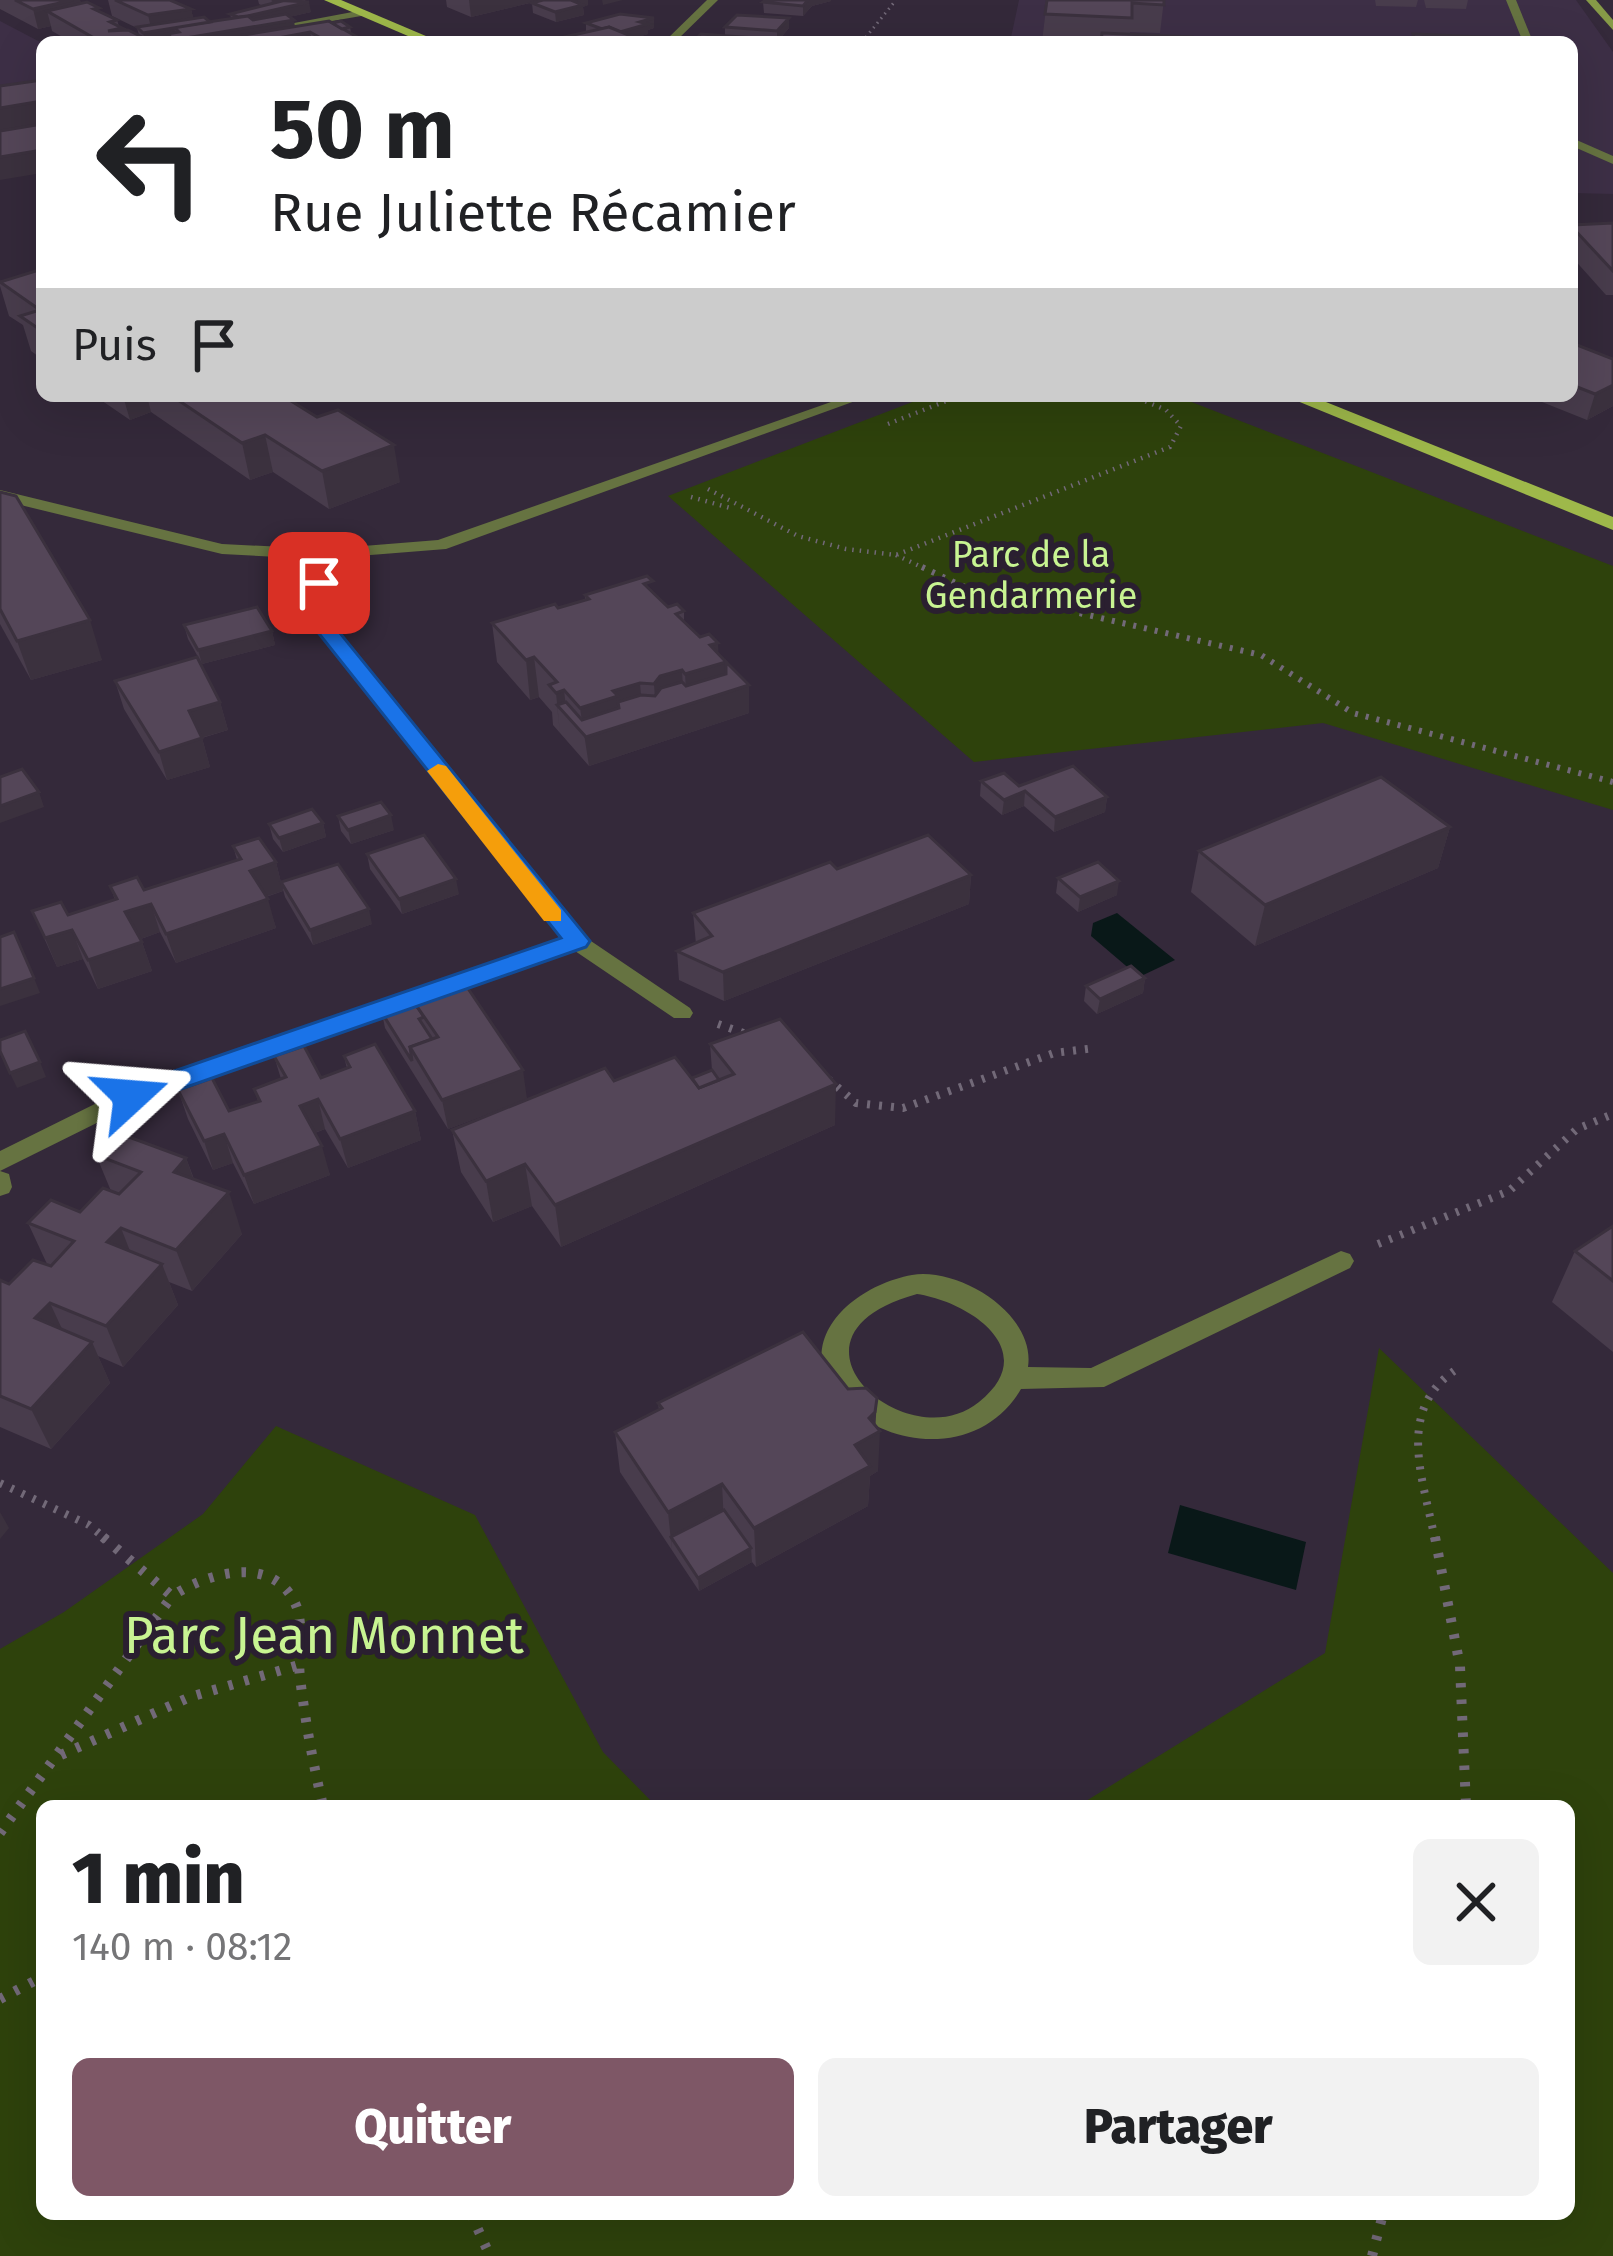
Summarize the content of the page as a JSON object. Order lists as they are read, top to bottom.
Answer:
{
  "parks": ["Parc de la Gendarmerie", "Parc Jean Monnet"],
  "page": {
    "turn": ["50 m", "Rue Juliette Récamier"],
    "then": "Puis",
    "heading": ["1 min", "140 m · 08:12"],
    "buttons": ["Quitter", "Partager"]
  }
}
